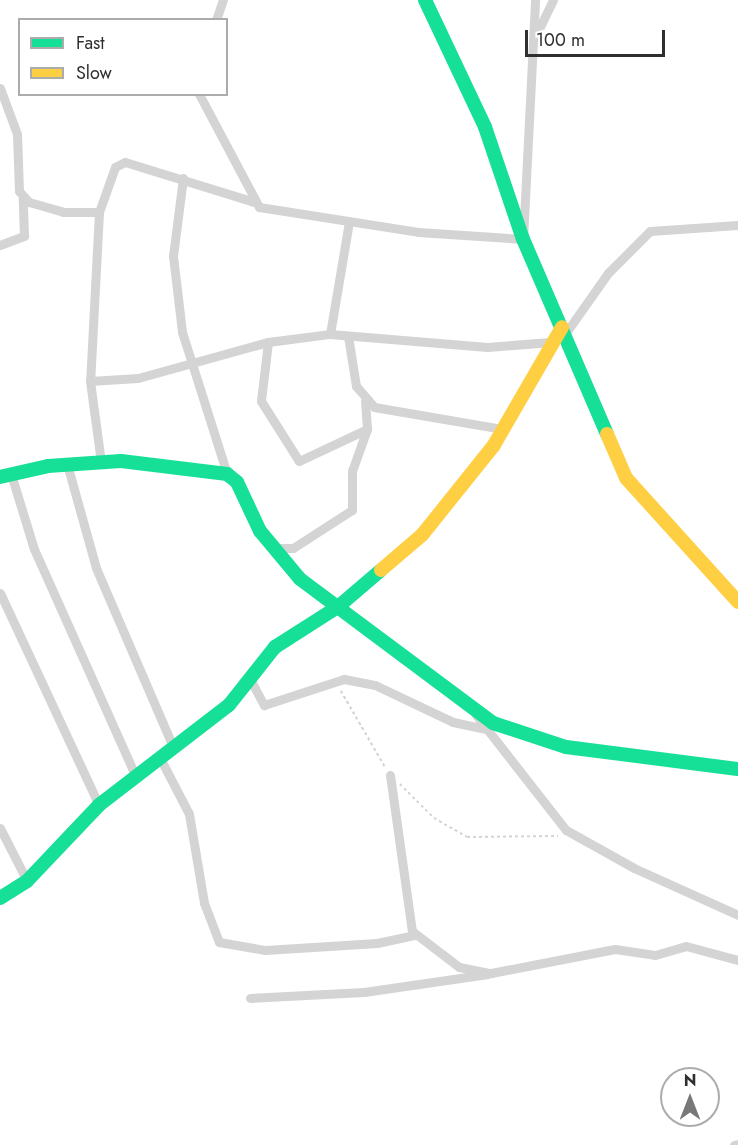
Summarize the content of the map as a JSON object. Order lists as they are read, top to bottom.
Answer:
{
  "legend": ["Fast", "Slow"],
  "scale_bar": "100 m",
  "north": "top"
}
